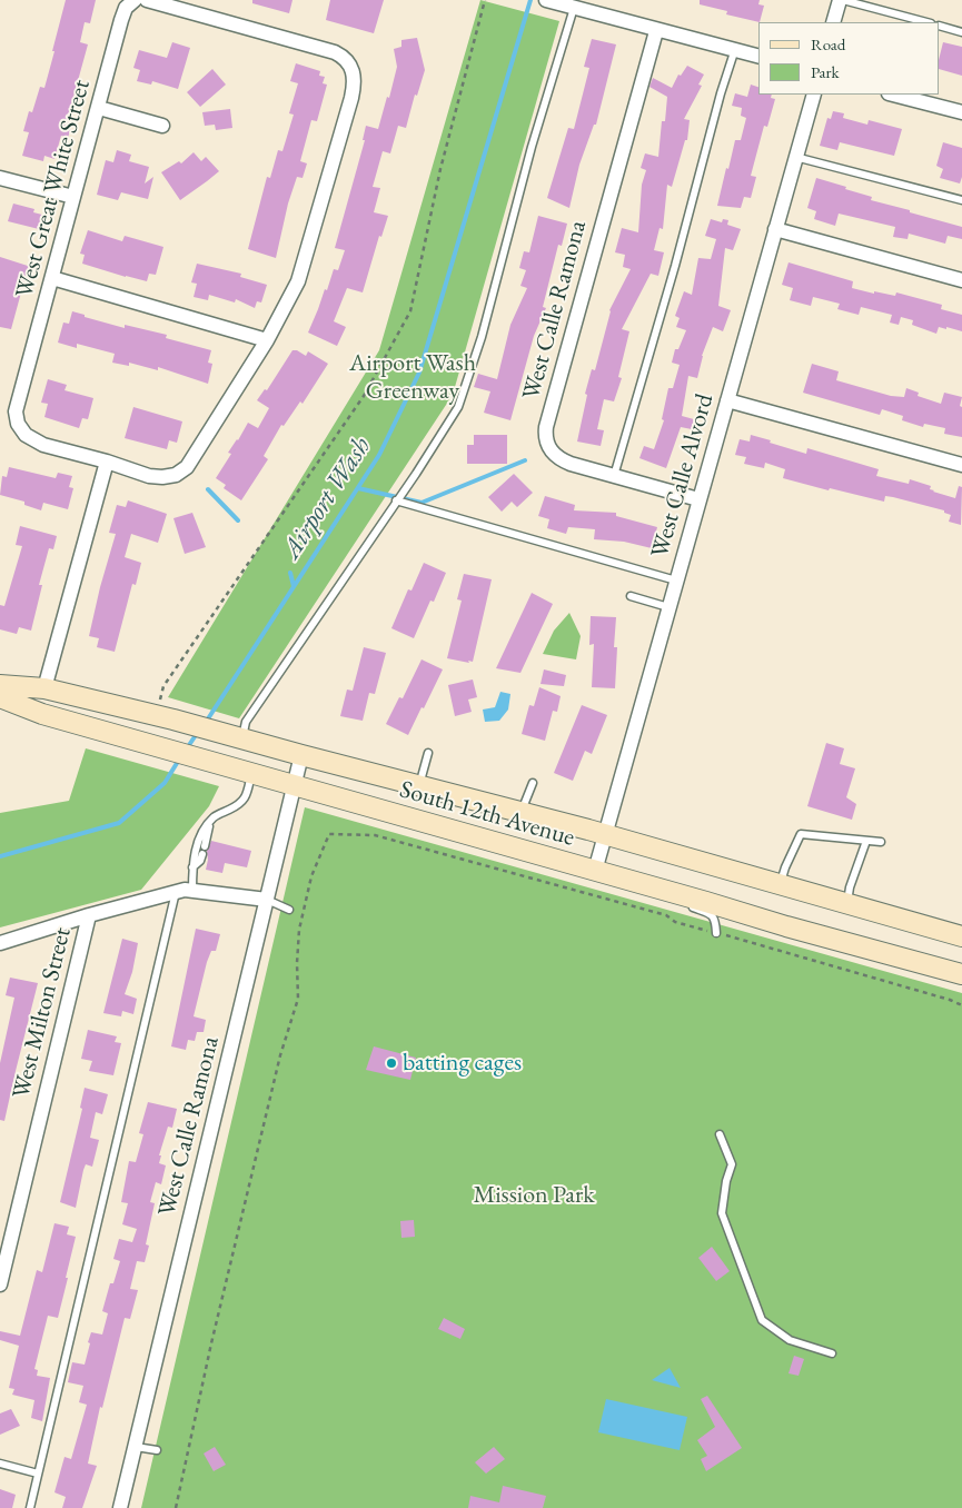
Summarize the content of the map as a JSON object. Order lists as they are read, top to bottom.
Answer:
{
  "streets": {
    "main road": ["South 12th Avenue"],
    "street": [
      "West Great White Street",
      "West Calle Ramona",
      "West Calle Alvord",
      "West Milton Street"
    ]
  },
  "crossings": [
    ["West Calle Ramona", "West Calle Alvord"],
    ["West Calle Ramona", "South 12th Avenue"],
    ["West Calle Alvord", "South 12th Avenue"]
  ],
  "water": ["Airport Wash"],
  "parks": ["Airport Wash Greenway", "Mission Park"],
  "places": ["batting cages"],
  "legend": ["Road", "Park"]
}
